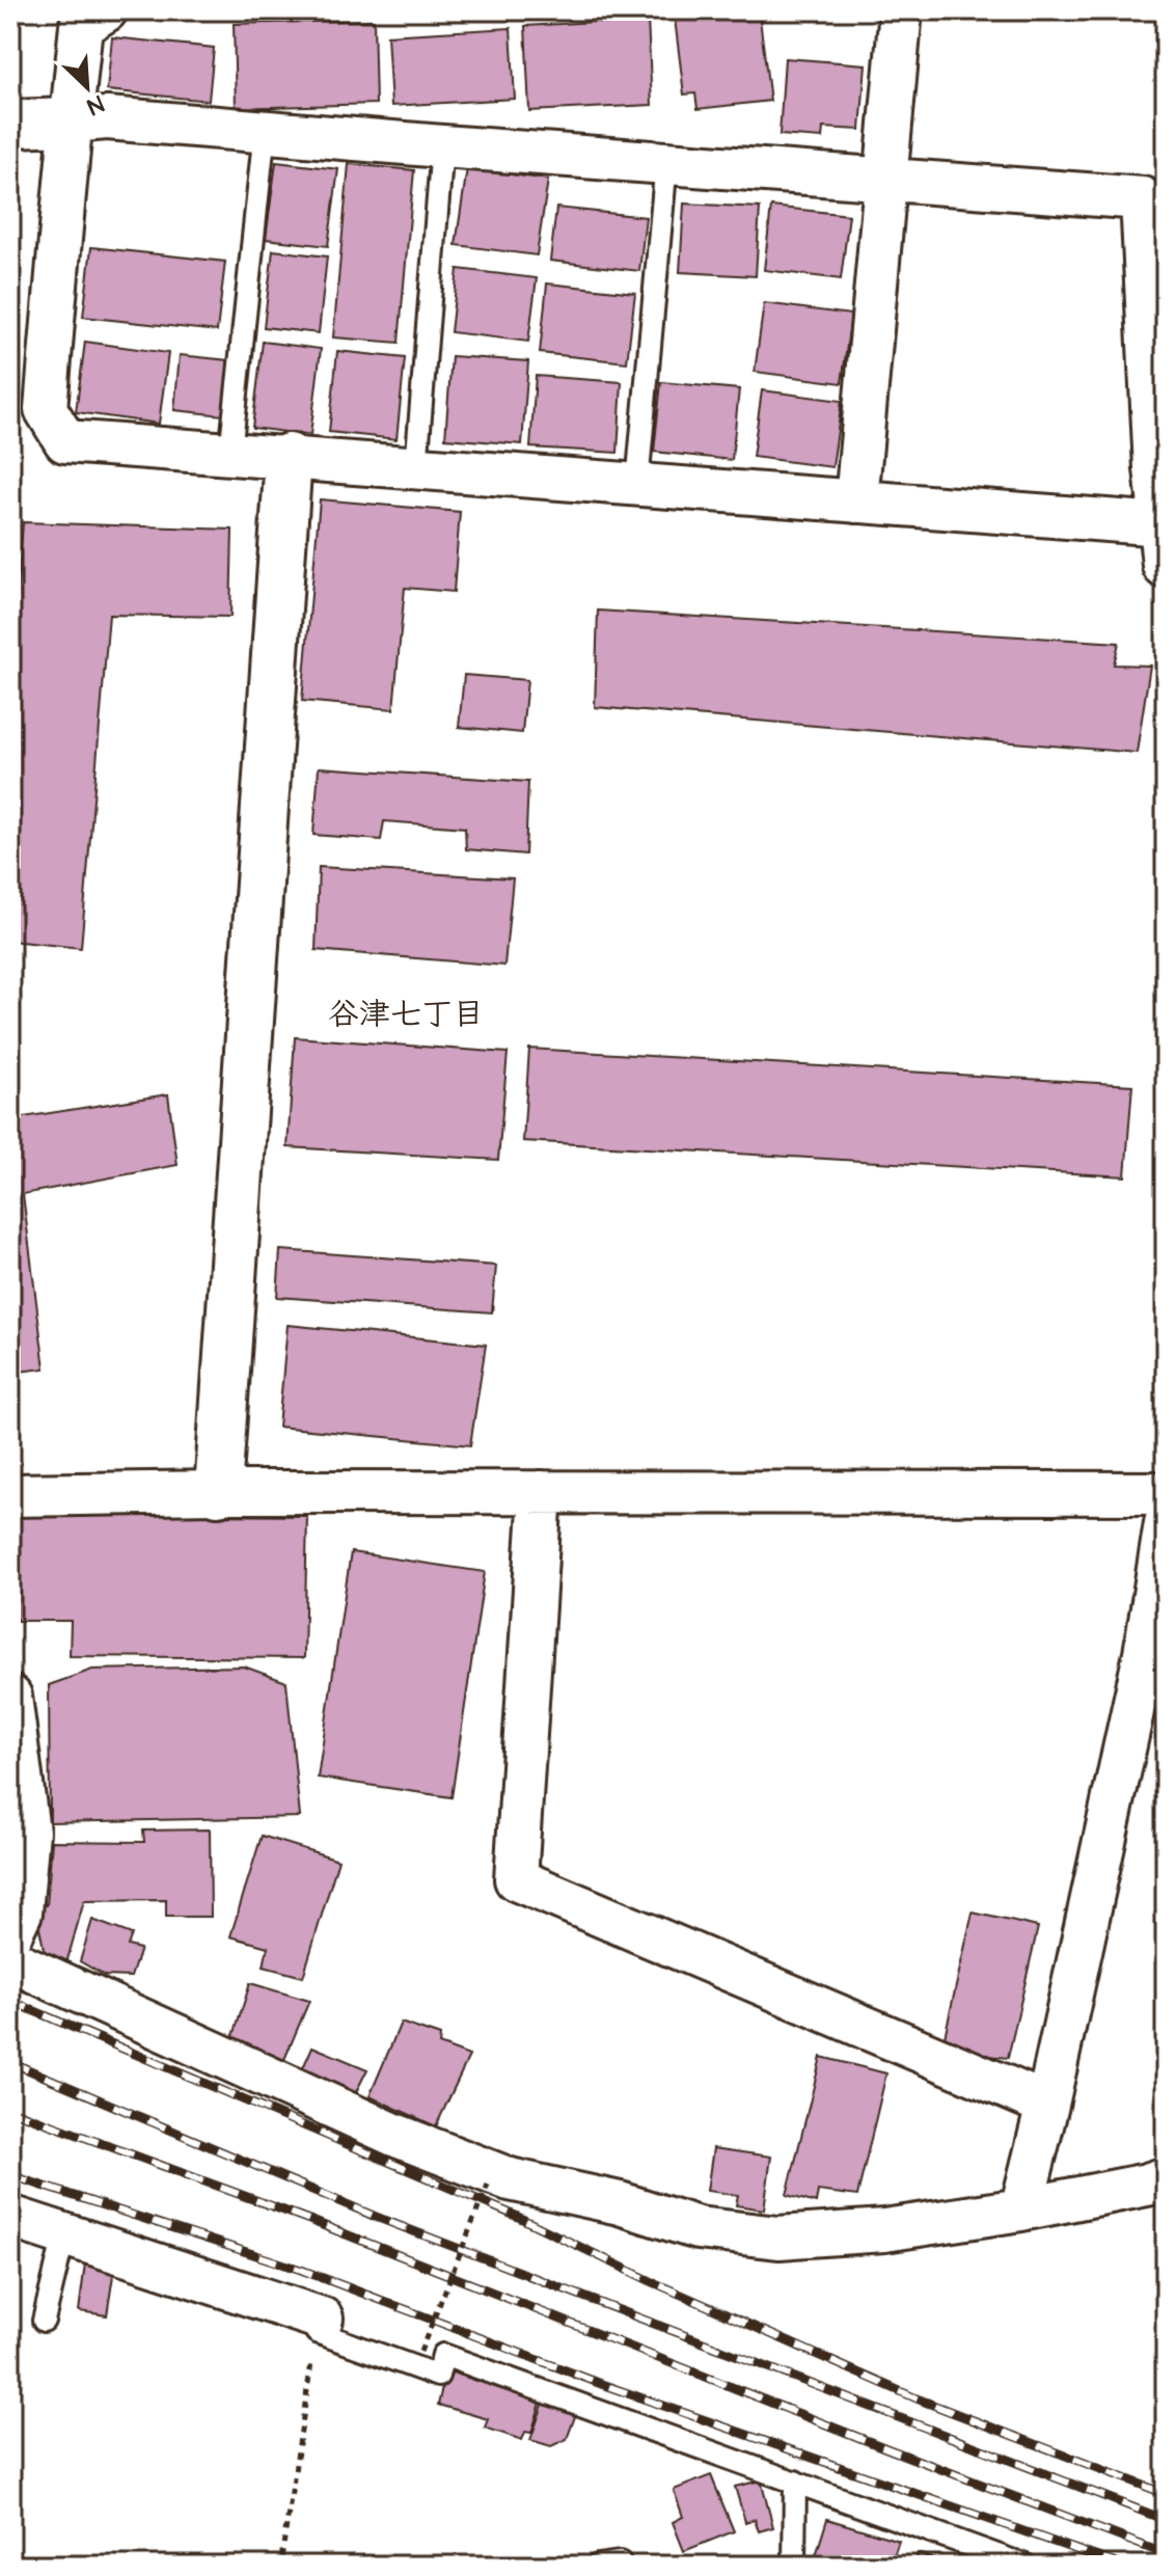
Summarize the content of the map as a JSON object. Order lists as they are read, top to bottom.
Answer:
{
  "districts": ["谷津七丁目"],
  "north": "bottom right"
}
